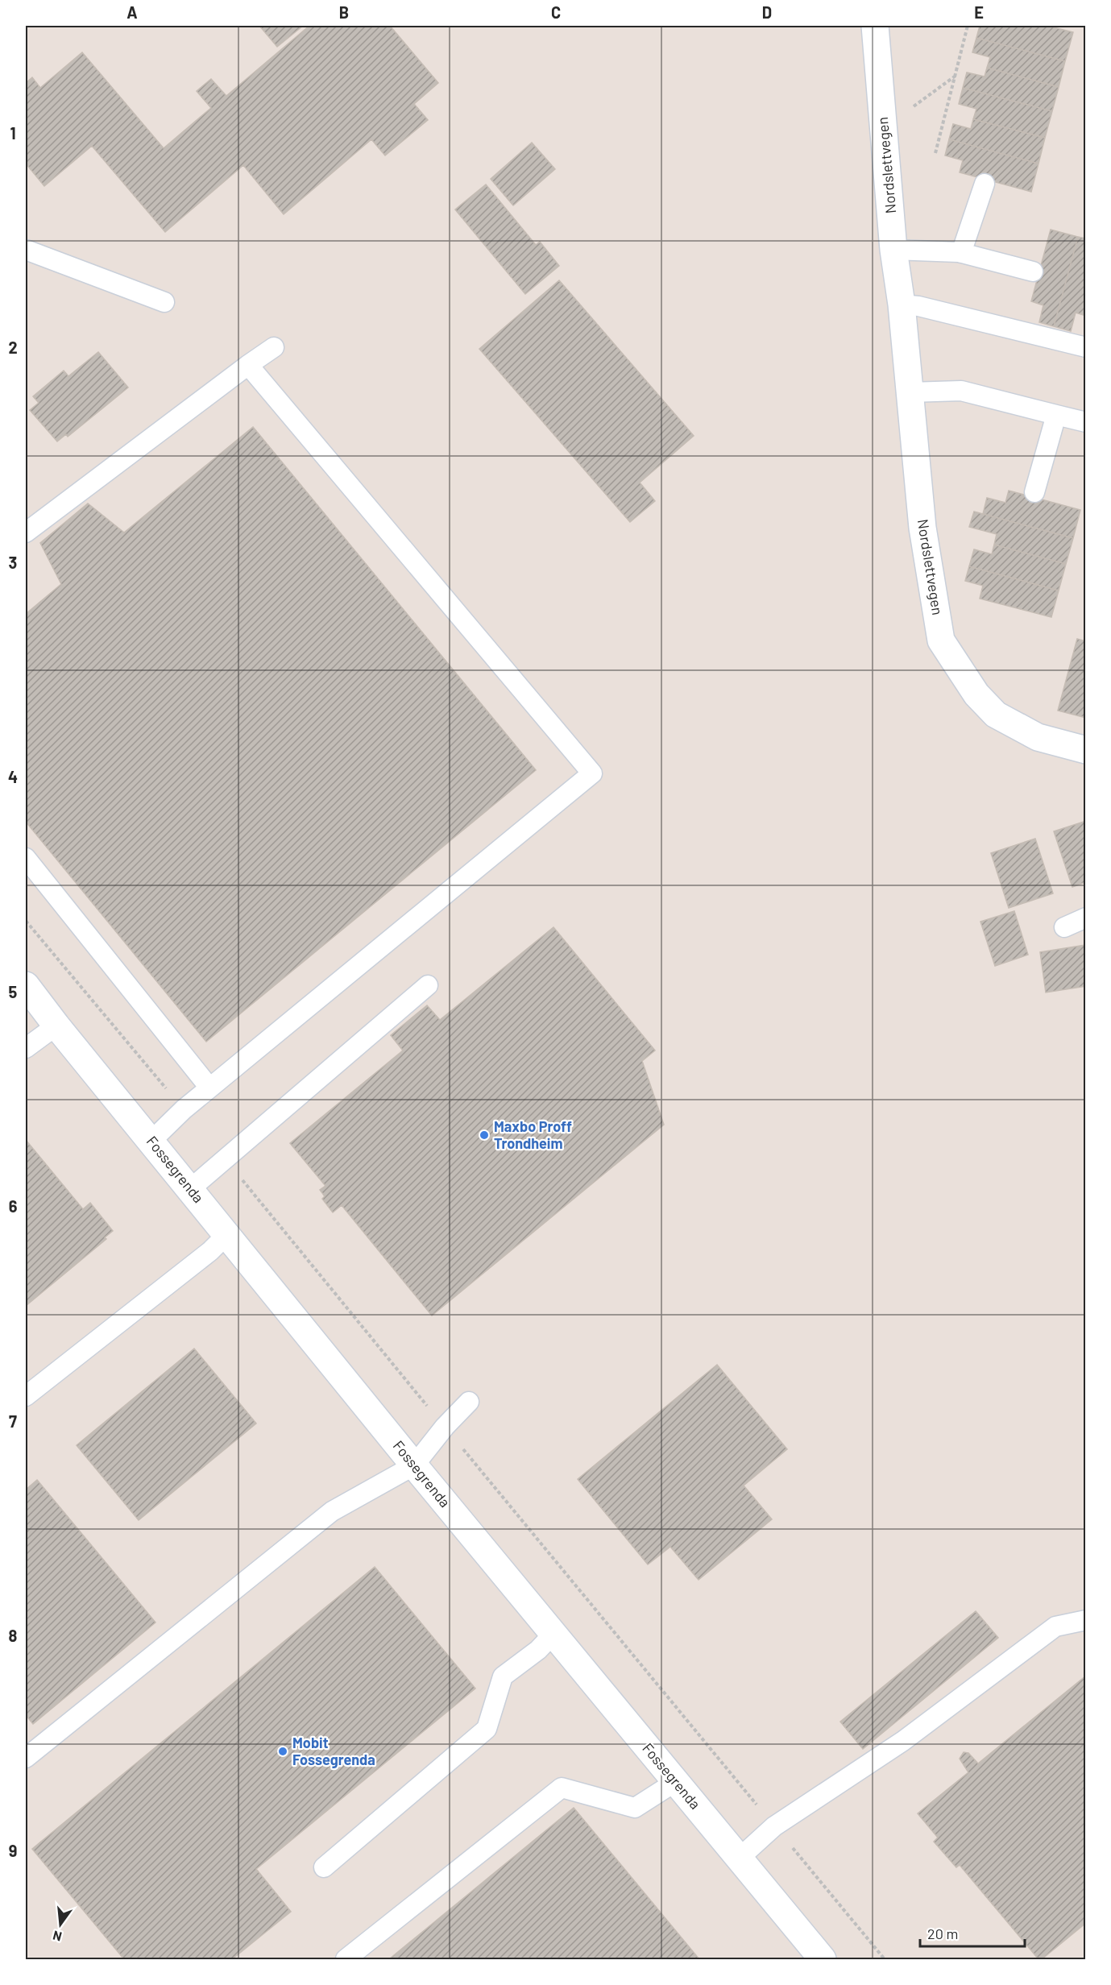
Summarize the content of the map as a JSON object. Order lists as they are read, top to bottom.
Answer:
{
  "streets": {
    "street": ["Nordslettvegen", "Fossegrenda"]
  },
  "places": ["Maxbo Proff Trondheim", "Mobit Fossegrenda"],
  "scale_bar": "20 m",
  "north": "bottom",
  "grid": {
    "columns": [
      "A",
      "B",
      "C",
      "D",
      "E"
    ],
    "rows": [
      "1",
      "2",
      "3",
      "4",
      "5",
      "6",
      "7",
      "8",
      "9"
    ]
  }
}
